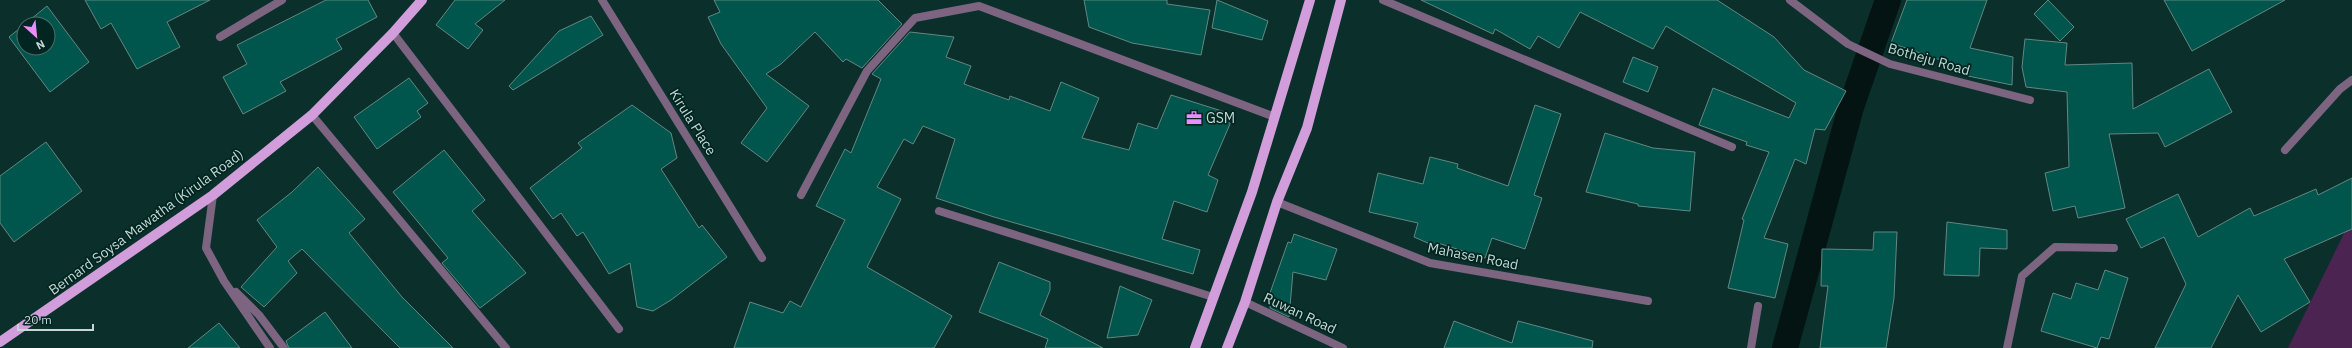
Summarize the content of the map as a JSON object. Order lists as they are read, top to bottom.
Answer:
{
  "streets": {
    "main road": ["Bernard Soysa Mawatha (Kirula Road)"],
    "street": [
      "Botheju Road",
      "Kirula Place",
      "Mahasen Road",
      "Ruwan Road"
    ]
  },
  "places": {
    "office": ["GSM"]
  },
  "scale_bar": "20 m",
  "north": "bottom right"
}
